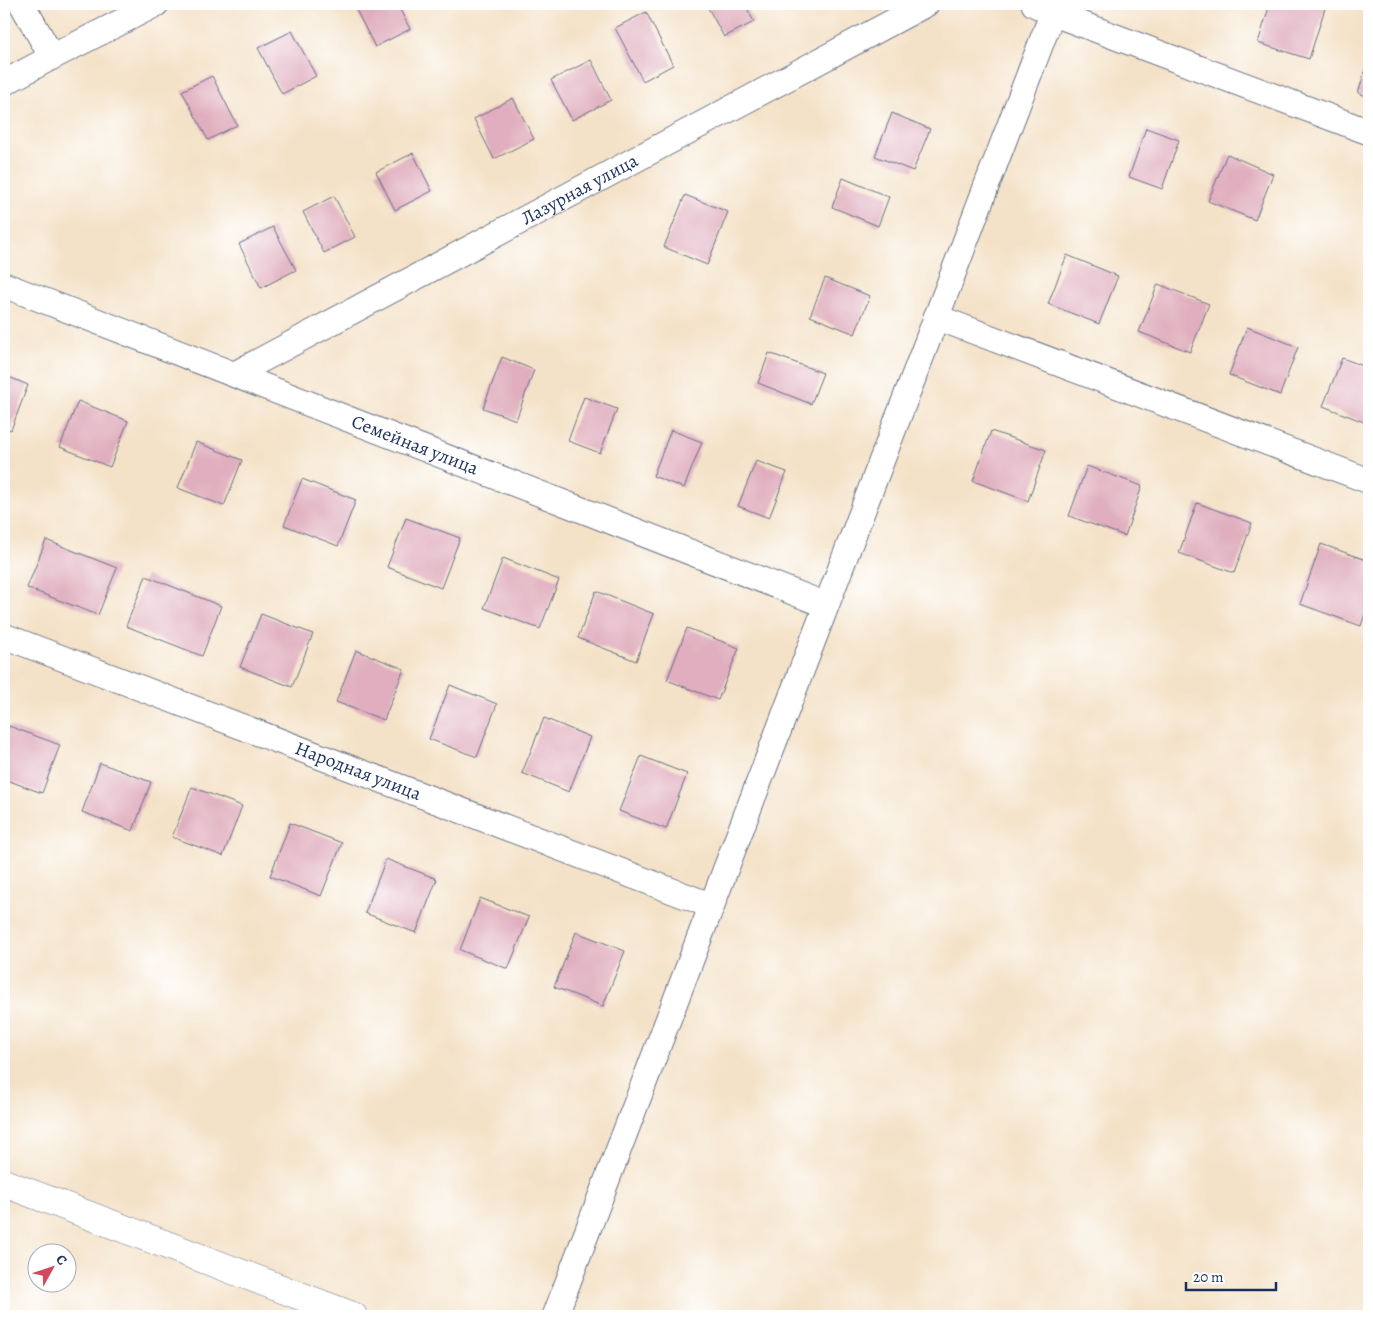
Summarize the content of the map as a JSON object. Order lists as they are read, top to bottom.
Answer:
{
  "streets": {
    "street": ["Лазурная улица", "Семейная улица", "Народная улица"]
  },
  "crossings": [
    ["Лазурная улица", "Семейная улица"]
  ],
  "scale_bar": "20 m",
  "north": "top right"
}
